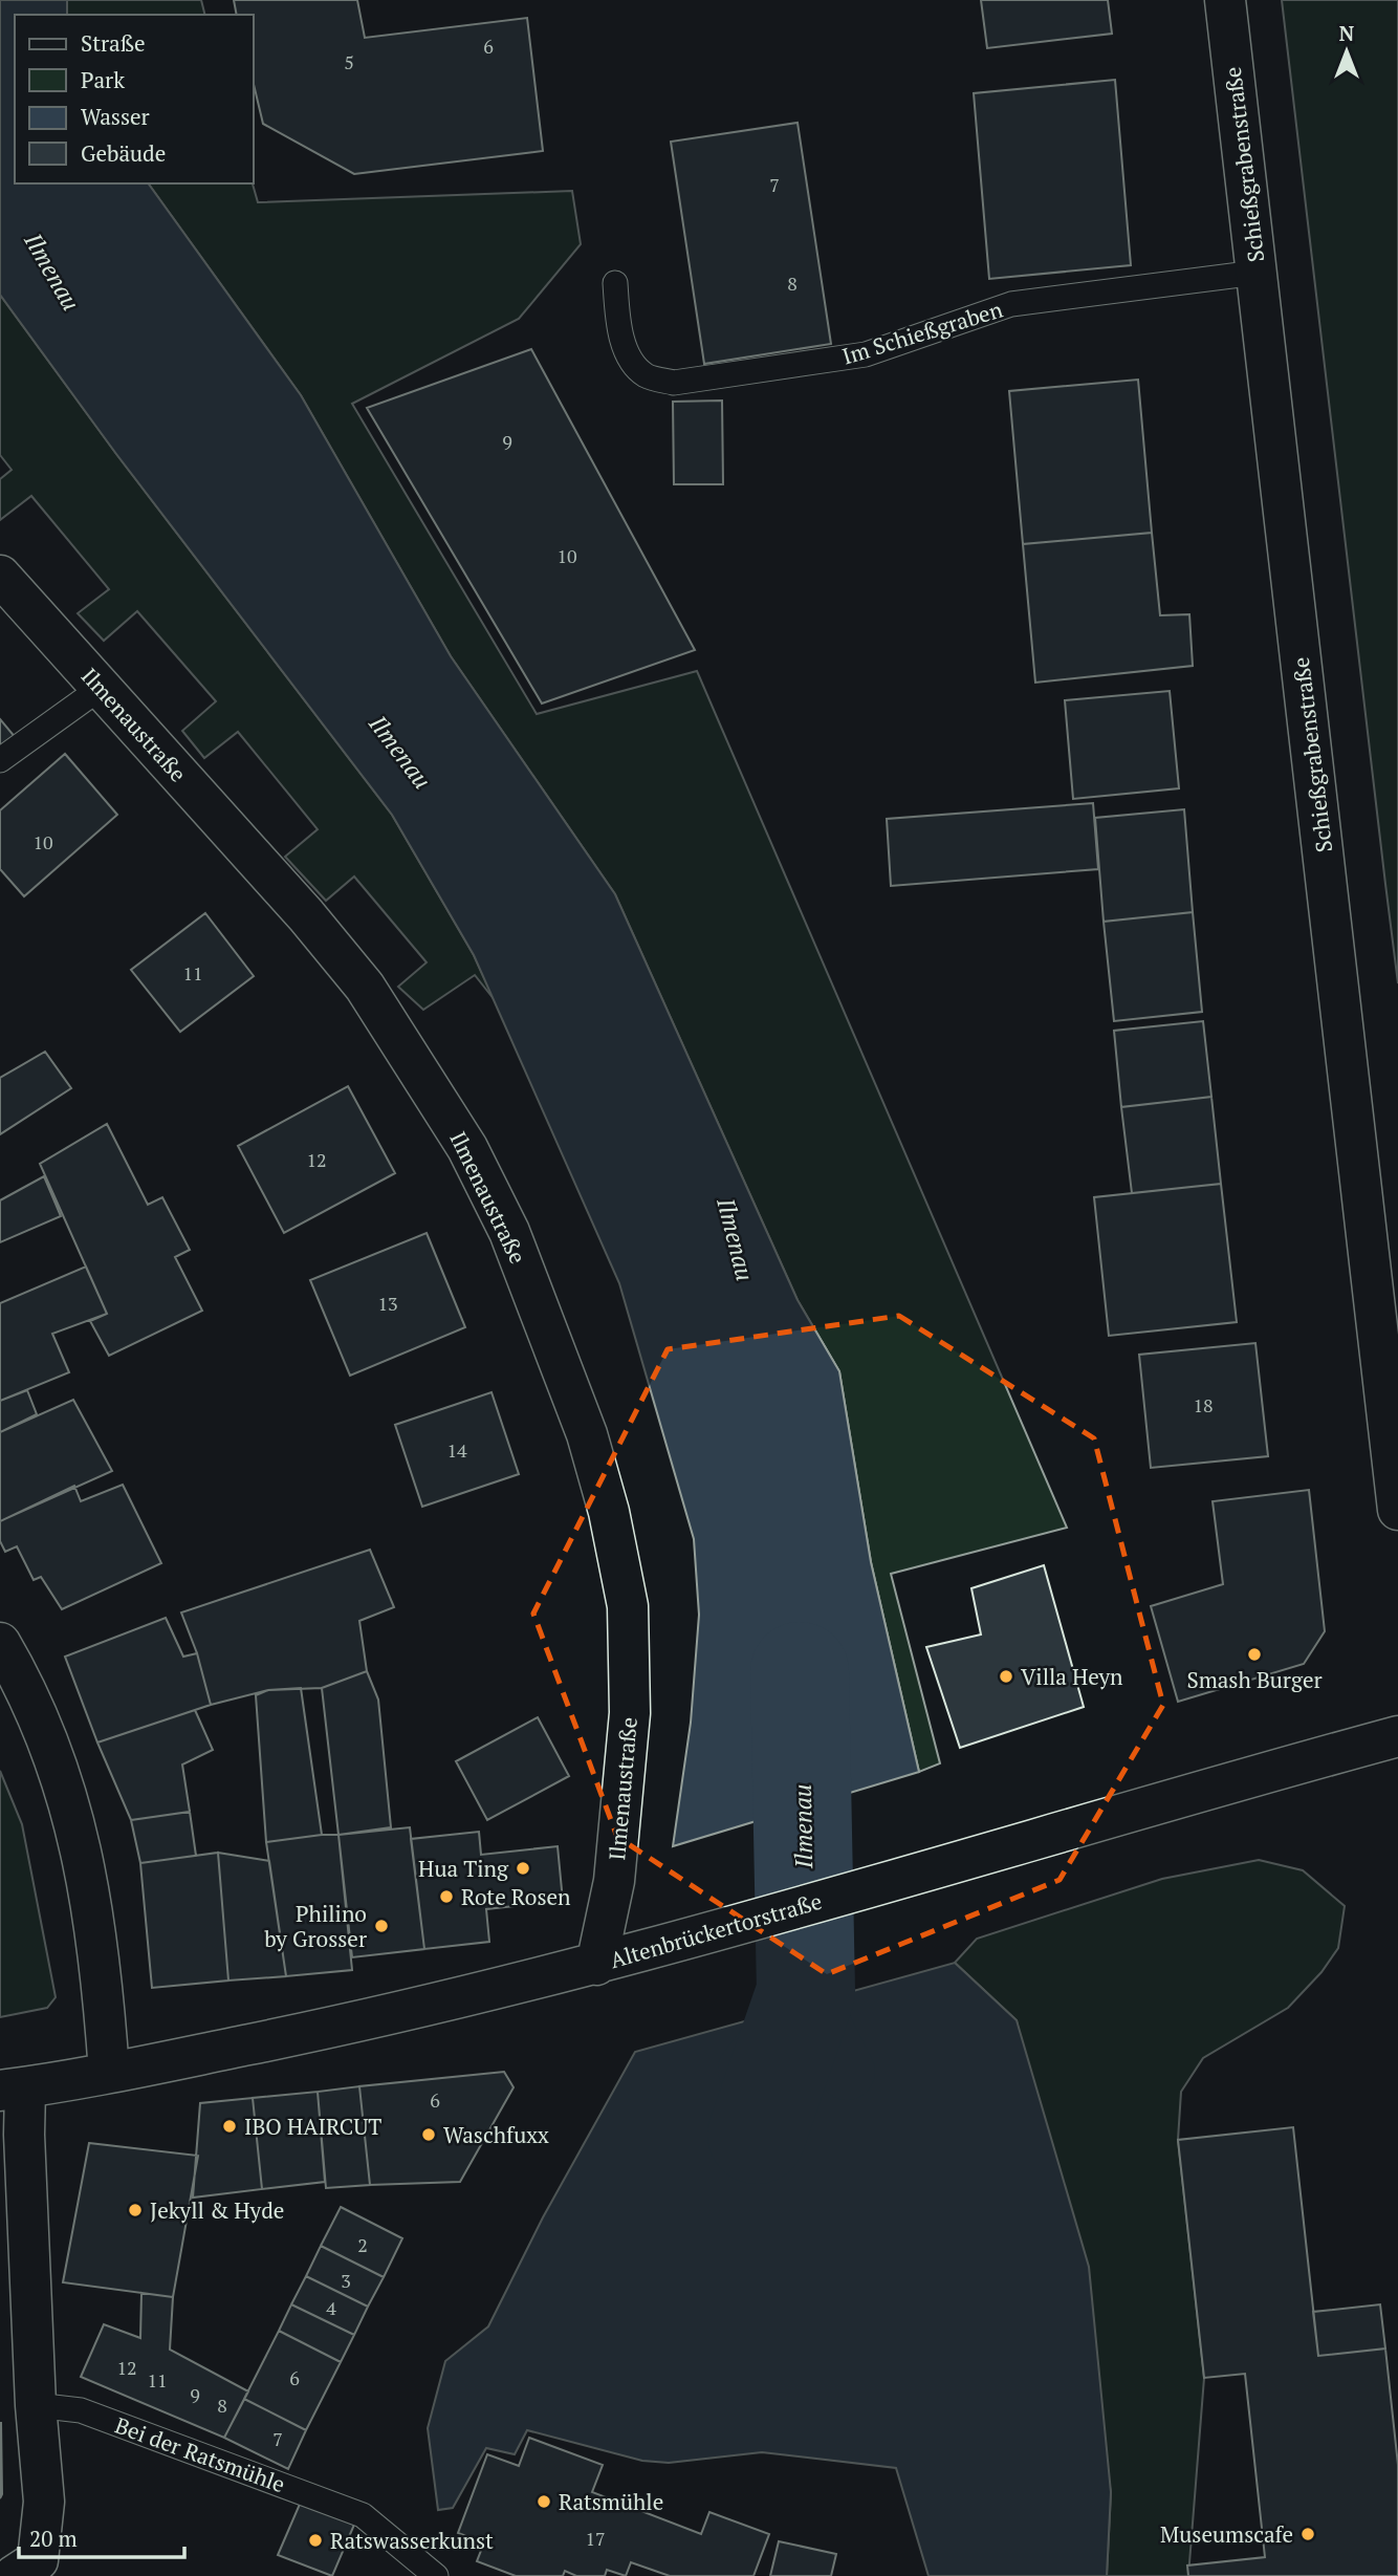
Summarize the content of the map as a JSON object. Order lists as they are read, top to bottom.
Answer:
{
  "streets": {
    "street": ["Schießgrabenstraße", "Ilmenaustraße", "Altenbrückertorstraße"],
    "lane": ["Im Schießgraben", "Bei der Ratsmühle"]
  },
  "crossings": [
    ["Schießgrabenstraße", "Im Schießgraben"],
    ["Ilmenaustraße", "Altenbrückertorstraße"]
  ],
  "water": ["Ilmenau"],
  "places": [
    "Smash Burger",
    "Villa Heyn",
    "Hua Ting",
    "Rote Rosen",
    "Philino by Grosser",
    "IBO HAIRCUT",
    "Waschfuxx",
    "Jekyll & Hyde",
    "Ratsmühle",
    "Museumscafe",
    "Ratswasserkunst"
  ],
  "house_numbers": [
    "6",
    "5",
    "7",
    "8",
    "9",
    "10",
    "10",
    "11",
    "12",
    "13",
    "18",
    "14",
    "6",
    "2",
    "3",
    "4",
    "12",
    "6",
    "11",
    "9",
    "8",
    "7",
    "17"
  ],
  "legend": [
    "Straße",
    "Park",
    "Wasser",
    "Gebäude"
  ],
  "scale_bar": "20 m",
  "north": "top"
}
